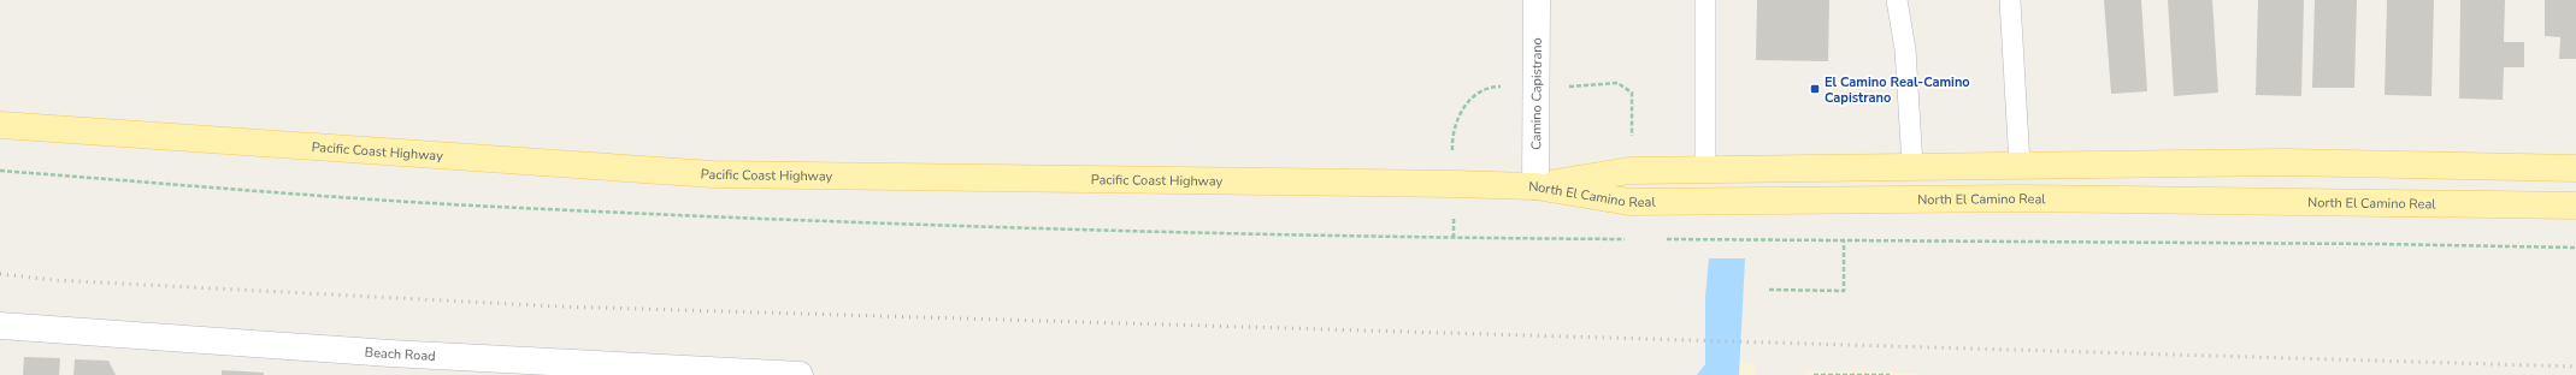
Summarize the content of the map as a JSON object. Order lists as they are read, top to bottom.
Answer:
{
  "streets": {
    "main road": ["Pacific Coast Highway", "North El Camino Real"],
    "street": ["Camino Capistrano", "Beach Road"]
  },
  "crossings": [
    ["Camino Capistrano", "Pacific Coast Highway"],
    ["Camino Capistrano", "North El Camino Real"],
    ["Pacific Coast Highway", "North El Camino Real"]
  ],
  "places": {
    "transit": ["El Camino Real-Camino Capistrano"]
  }
}
